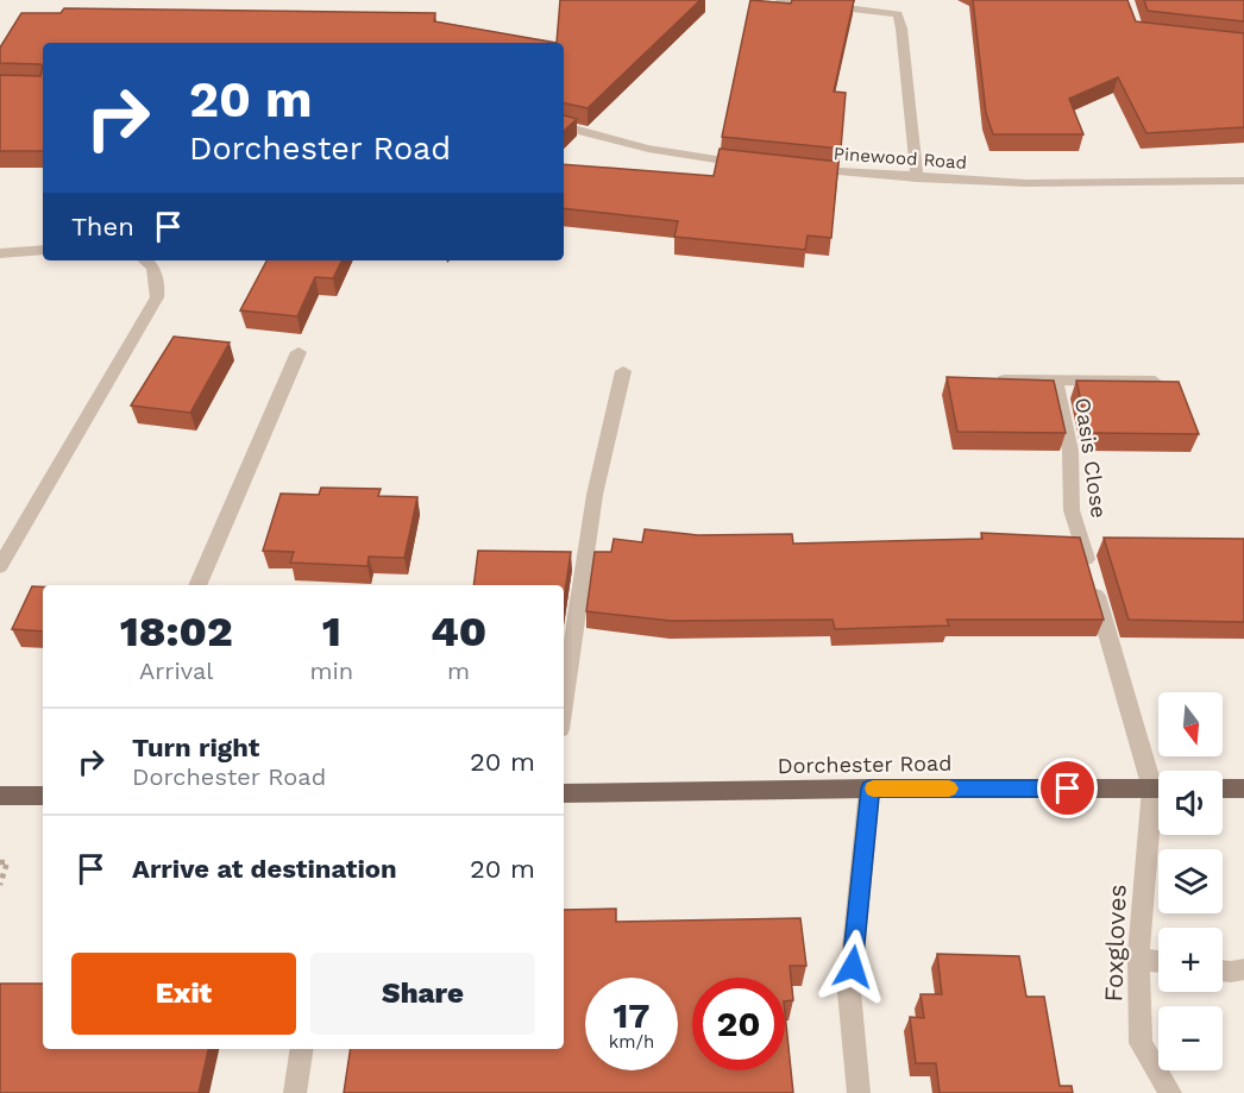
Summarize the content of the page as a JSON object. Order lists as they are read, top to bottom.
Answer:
{
  "streets": {
    "main road": ["Dorchester Road"],
    "street": ["Pinewood Road", "Oasis Close", "Foxgloves"]
  },
  "north": "bottom",
  "page": {
    "turn": ["20 m", "Dorchester Road"],
    "then": "Then",
    "eta": [
      "18:02",
      "Arrival",
      "1",
      "min",
      "40",
      "m"
    ],
    "map_buttons": ["+", "−"],
    "list": [
      {
        "name": "Turn right",
        "note": "Dorchester Road",
        "value": "20 m"
      },
      {
        "name": "Arrive at destination",
        "value": "20 m"
      }
    ],
    "buttons": ["Exit", "Share"],
    "speed": "17 km/h",
    "limit": "20"
  }
}
